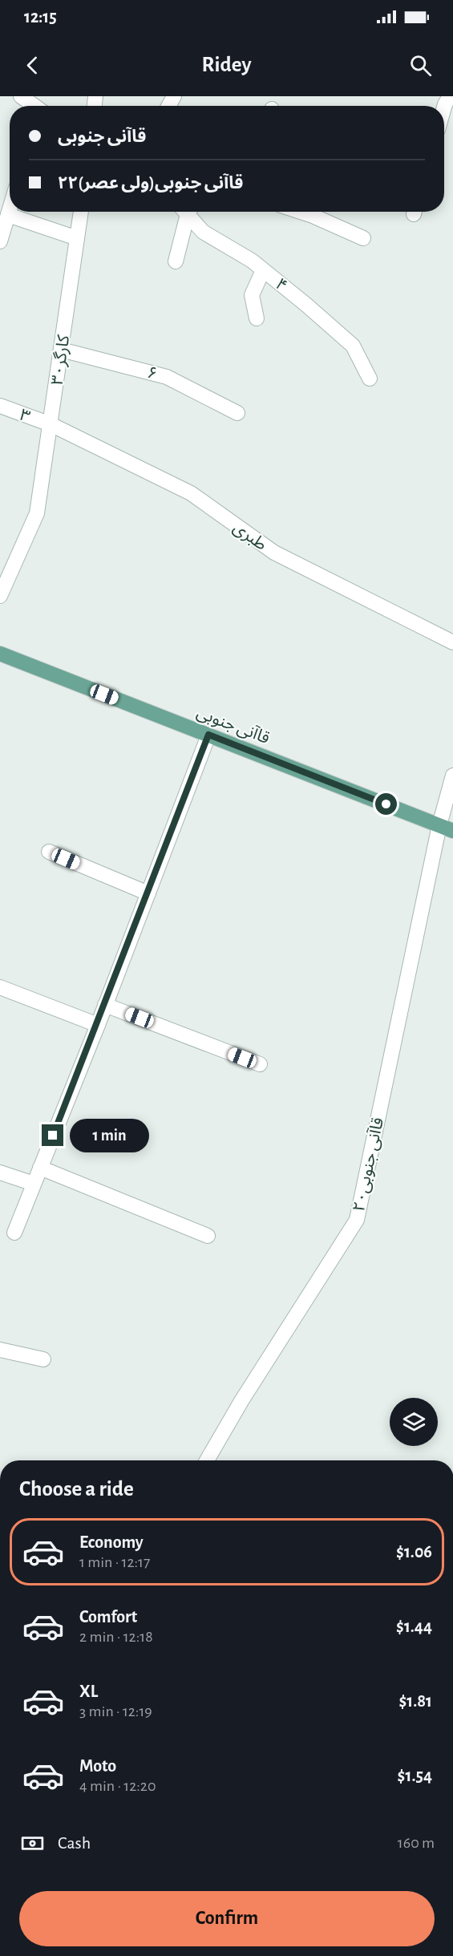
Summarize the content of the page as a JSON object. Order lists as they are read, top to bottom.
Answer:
{
  "streets": {
    "main road": ["قاآنی جنوبی"],
    "street": [
      "۴",
      "کارگر۳۰",
      "۶",
      "۳",
      "طبری",
      "۲۰قاآنی جنوبی"
    ]
  },
  "crossings": [
    ["کارگر۳۰", "۶"],
    ["کارگر۳۰", "۳"],
    ["کارگر۳۰", "طبری"],
    ["۳", "طبری"],
    ["قاآنی جنوبی", "۲۰قاآنی جنوبی"]
  ],
  "page": {
    "status": "12:15",
    "header": "Ridey",
    "banner": ["قاآنی جنوبی", "۲۲قاآنی جنوبی(ولی عصر)"],
    "bubble": "1 min",
    "heading": "Choose a ride",
    "list": [
      {
        "name": "Economy",
        "note": "1 min · 12:17",
        "value": "$1.06"
      },
      {
        "name": "Comfort",
        "note": "2 min · 12:18",
        "value": "$1.44"
      },
      {
        "name": "XL",
        "note": "3 min · 12:19",
        "value": "$1.81"
      },
      {
        "name": "Moto",
        "note": "4 min · 12:20",
        "value": "$1.54"
      }
    ],
    "pay": ["Cash", "160 m"],
    "buttons": "Confirm"
  }
}
